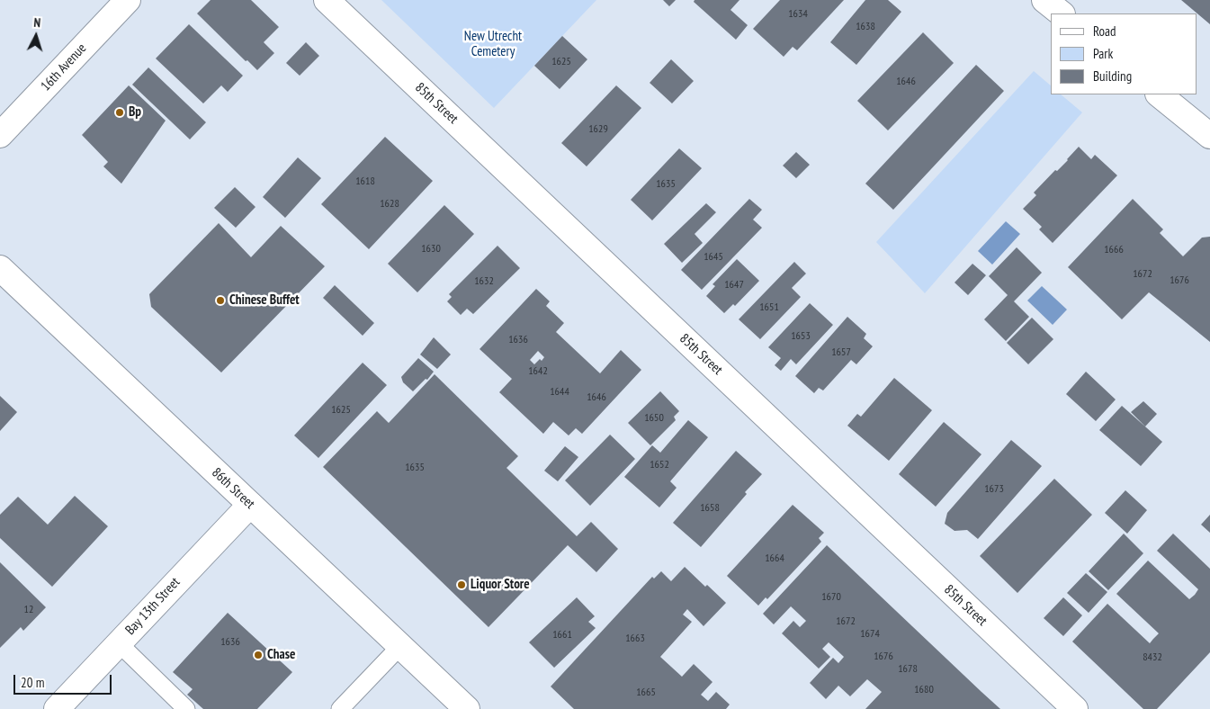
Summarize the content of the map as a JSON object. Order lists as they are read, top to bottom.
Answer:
{
  "streets": {
    "street": [
      "16th Avenue",
      "85th Street",
      "86th Street",
      "Bay 13th Street"
    ]
  },
  "crossings": [
    ["86th Street", "Bay 13th Street"]
  ],
  "parks": ["New Utrecht Cemetery"],
  "places": [
    "Bp",
    "Chinese Buffet",
    "Liquor Store",
    "Chase"
  ],
  "house_numbers": [
    "1634",
    "1638",
    "1625",
    "1646",
    "1629",
    "1618",
    "1635",
    "1628",
    "1630",
    "1666",
    "1645",
    "1672",
    "1676",
    "1632",
    "1647",
    "1651",
    "1653",
    "1636",
    "1657",
    "1642",
    "1644",
    "1646",
    "1625",
    "1650",
    "1652",
    "1635",
    "1673",
    "1658",
    "1664",
    "1670",
    "12",
    "1672",
    "1674",
    "1661",
    "1663",
    "1636",
    "1676",
    "8432",
    "1678",
    "1680",
    "1665"
  ],
  "legend": ["Road", "Park", "Building"],
  "scale_bar": "20 m",
  "north": "top"
}
